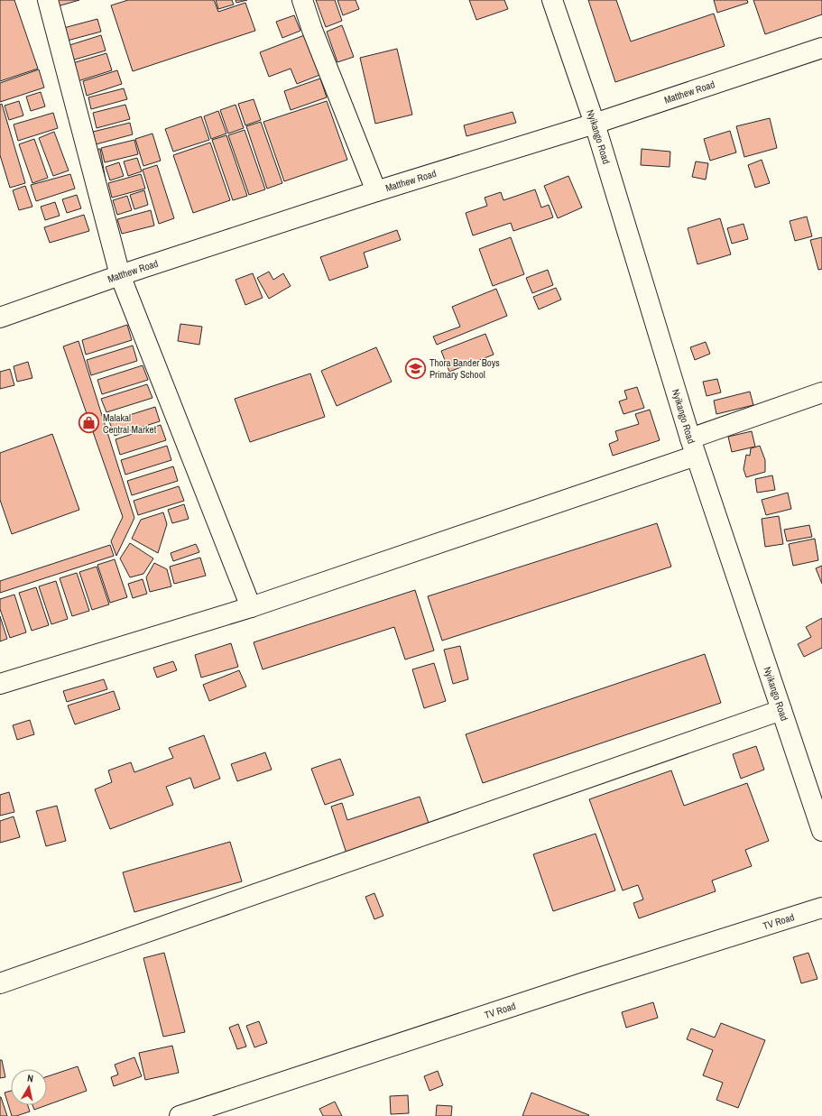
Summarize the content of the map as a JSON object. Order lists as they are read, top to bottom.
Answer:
{
  "streets": {
    "street": ["Matthew Road", "Nyikango Road", "TV Road"]
  },
  "crossings": [
    ["Matthew Road", "Nyikango Road"]
  ],
  "places": {
    "school or university": ["Thora Bander Boys Primary School"],
    "shop": ["Malakal Central Market"]
  },
  "north": "top"
}
